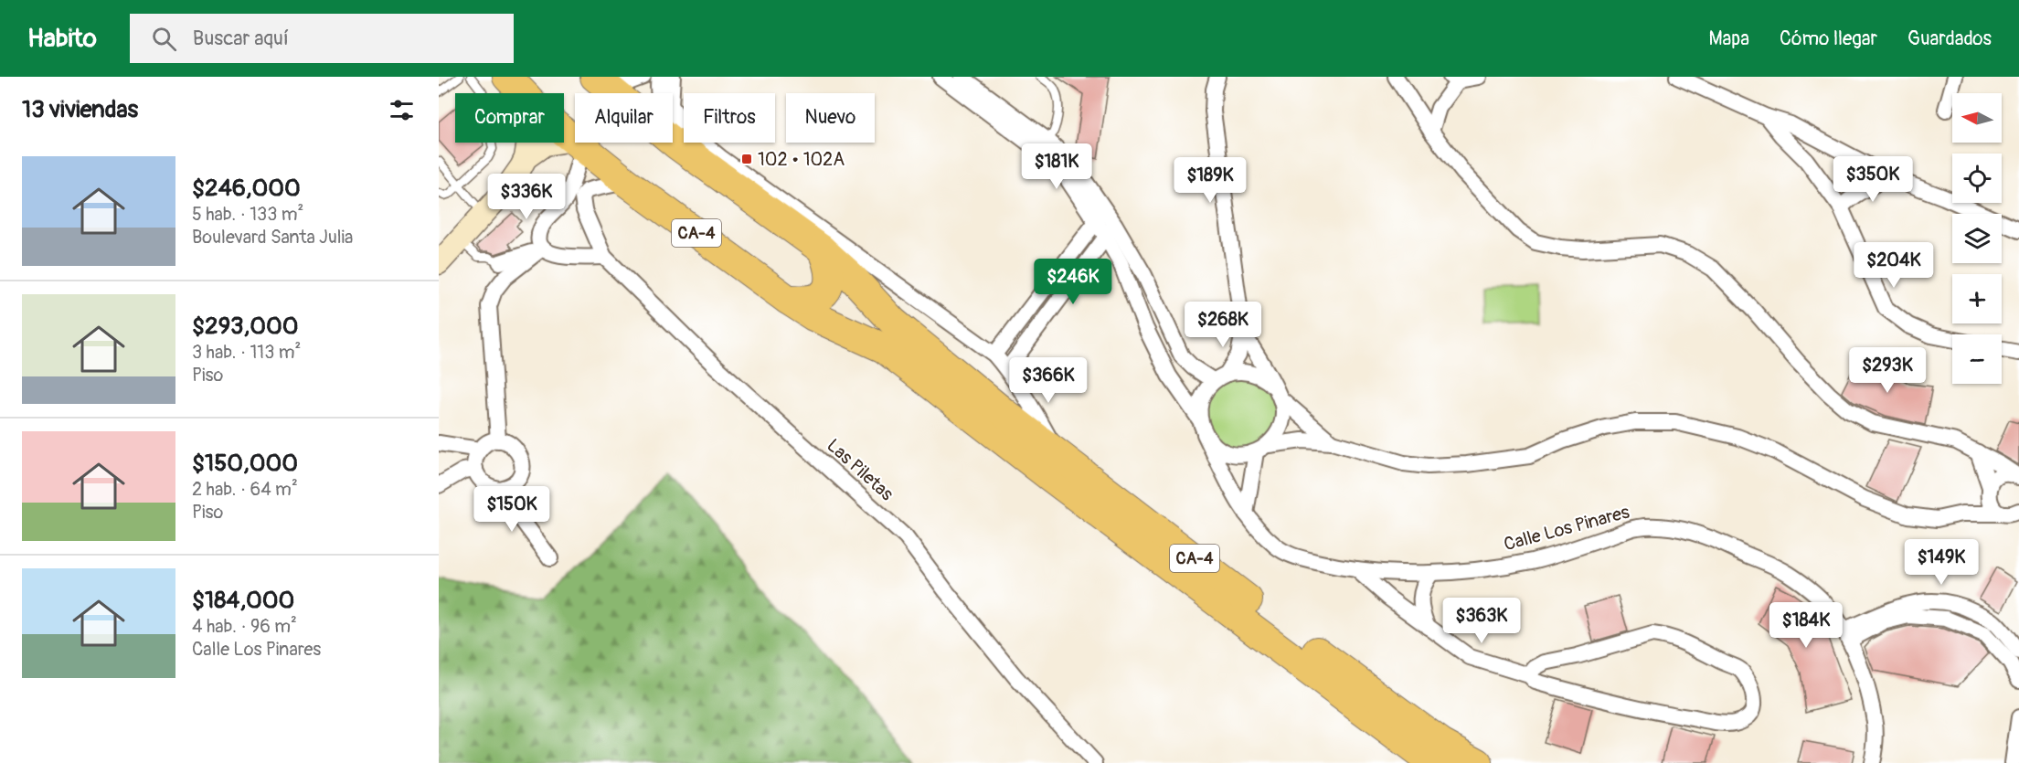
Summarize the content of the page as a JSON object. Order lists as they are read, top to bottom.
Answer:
{
  "streets": {
    "highway": ["CA-4"],
    "street": ["Las Piletas", "Calle Los Pinares"]
  },
  "crossings": [
    ["CA-4", "Las Piletas"]
  ],
  "places": {
    "transit": ["102 • 102A"]
  },
  "north": "left",
  "page": {
    "header": "Habito",
    "search": "Buscar aquí",
    "nav": ["Mapa", "Cómo llegar", "Guardados"],
    "heading": "13 viviendas",
    "map_buttons": ["+", "−"],
    "chip": [
      "Comprar",
      "Alquilar",
      "Filtros",
      "Nuevo"
    ],
    "list": [
      {
        "name": "$246,000",
        "note": "5 hab. · 133 m² · Boulevard Santa Julia"
      },
      {
        "name": "$293,000",
        "note": "3 hab. · 113 m² · Piso"
      },
      {
        "name": "$150,000",
        "note": "2 hab. · 64 m² · Piso"
      },
      {
        "name": "$184,000",
        "note": "4 hab. · 96 m² · Calle Los Pinares"
      }
    ],
    "price": [
      "$181K",
      "$350K",
      "$189K",
      "$336K",
      "$204K",
      "$246K",
      "$268K",
      "$293K",
      "$366K",
      "$150K",
      "$149K",
      "$363K",
      "$184K"
    ]
  }
}
